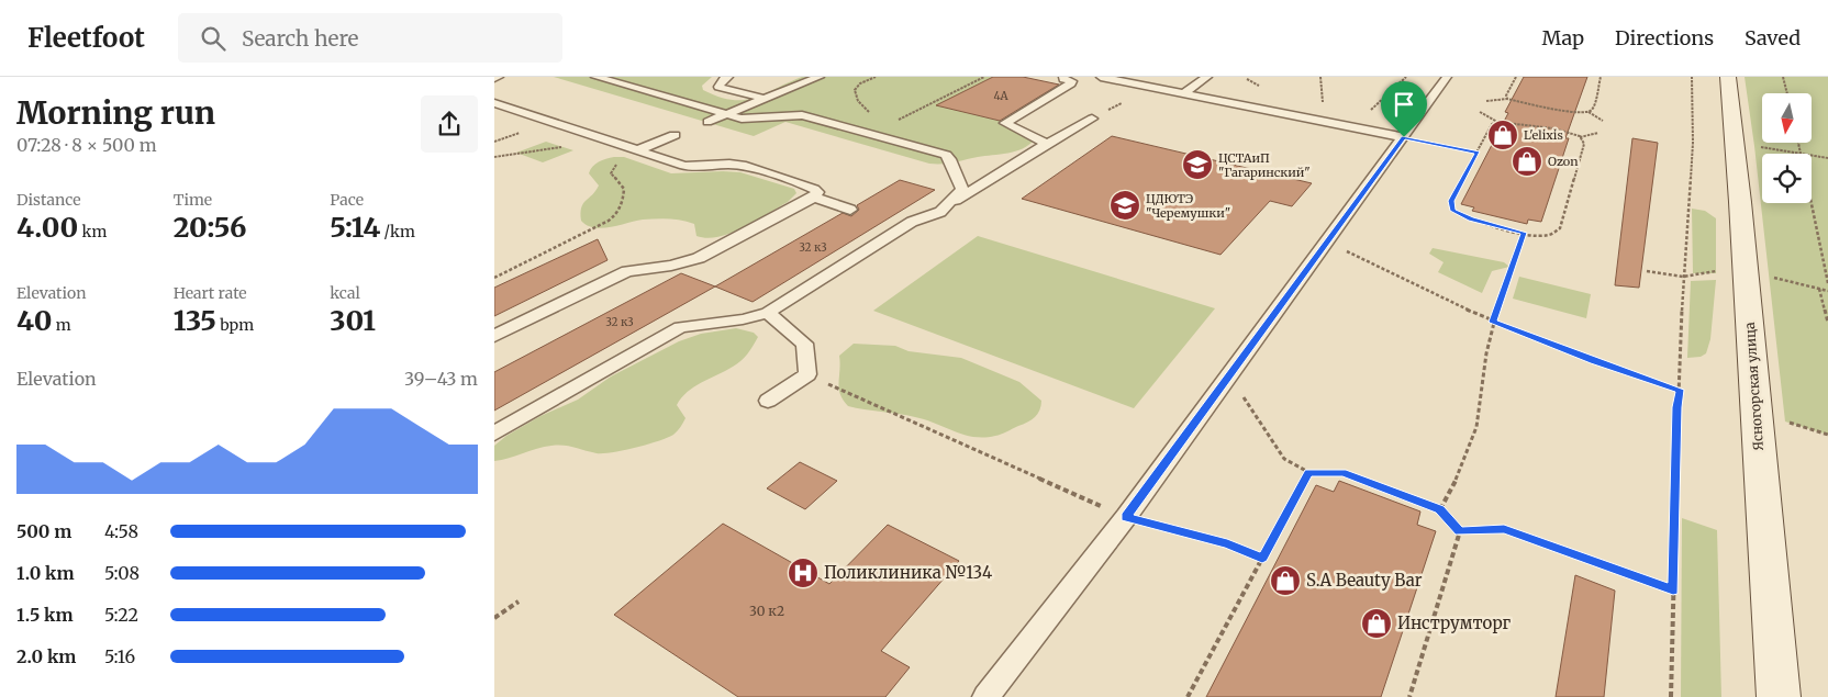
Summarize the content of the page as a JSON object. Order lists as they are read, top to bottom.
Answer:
{
  "streets": {
    "main road": ["Ясногорская улица"]
  },
  "places": {
    "shop": [
      "L'elixis",
      "Ozon",
      "S.A Beauty Bar",
      "Инструмторг"
    ],
    "school or university": ["ЦСТАиП \"Гагаринский\"", "ЦДЮТЭ \"Черемушки\""],
    "hospital": ["Поликлиника №134"]
  },
  "house_numbers": [
    "4А",
    "32 к3",
    "32 к3",
    "30 к2"
  ],
  "north": "bottom",
  "page": {
    "header": "Fleetfoot",
    "search": "Search here",
    "nav": ["Map", "Directions", "Saved"],
    "heading": ["Morning run", "07:28 · 8 × 500 m"],
    "stats": [
      ["Distance", "4.00 km"],
      ["Time", "20:56"],
      ["Pace", "5:14 /km"],
      ["Elevation", "40 m"],
      ["Heart rate", "135 bpm"],
      ["kcal", "301"]
    ],
    "chart": ["Elevation", "39–43 m"],
    "list": [
      {
        "name": "500 m",
        "note": "4:58"
      },
      {
        "name": "1.0 km",
        "note": "5:08"
      },
      {
        "name": "1.5 km",
        "note": "5:22"
      },
      {
        "name": "2.0 km",
        "note": "5:16"
      }
    ]
  }
}
